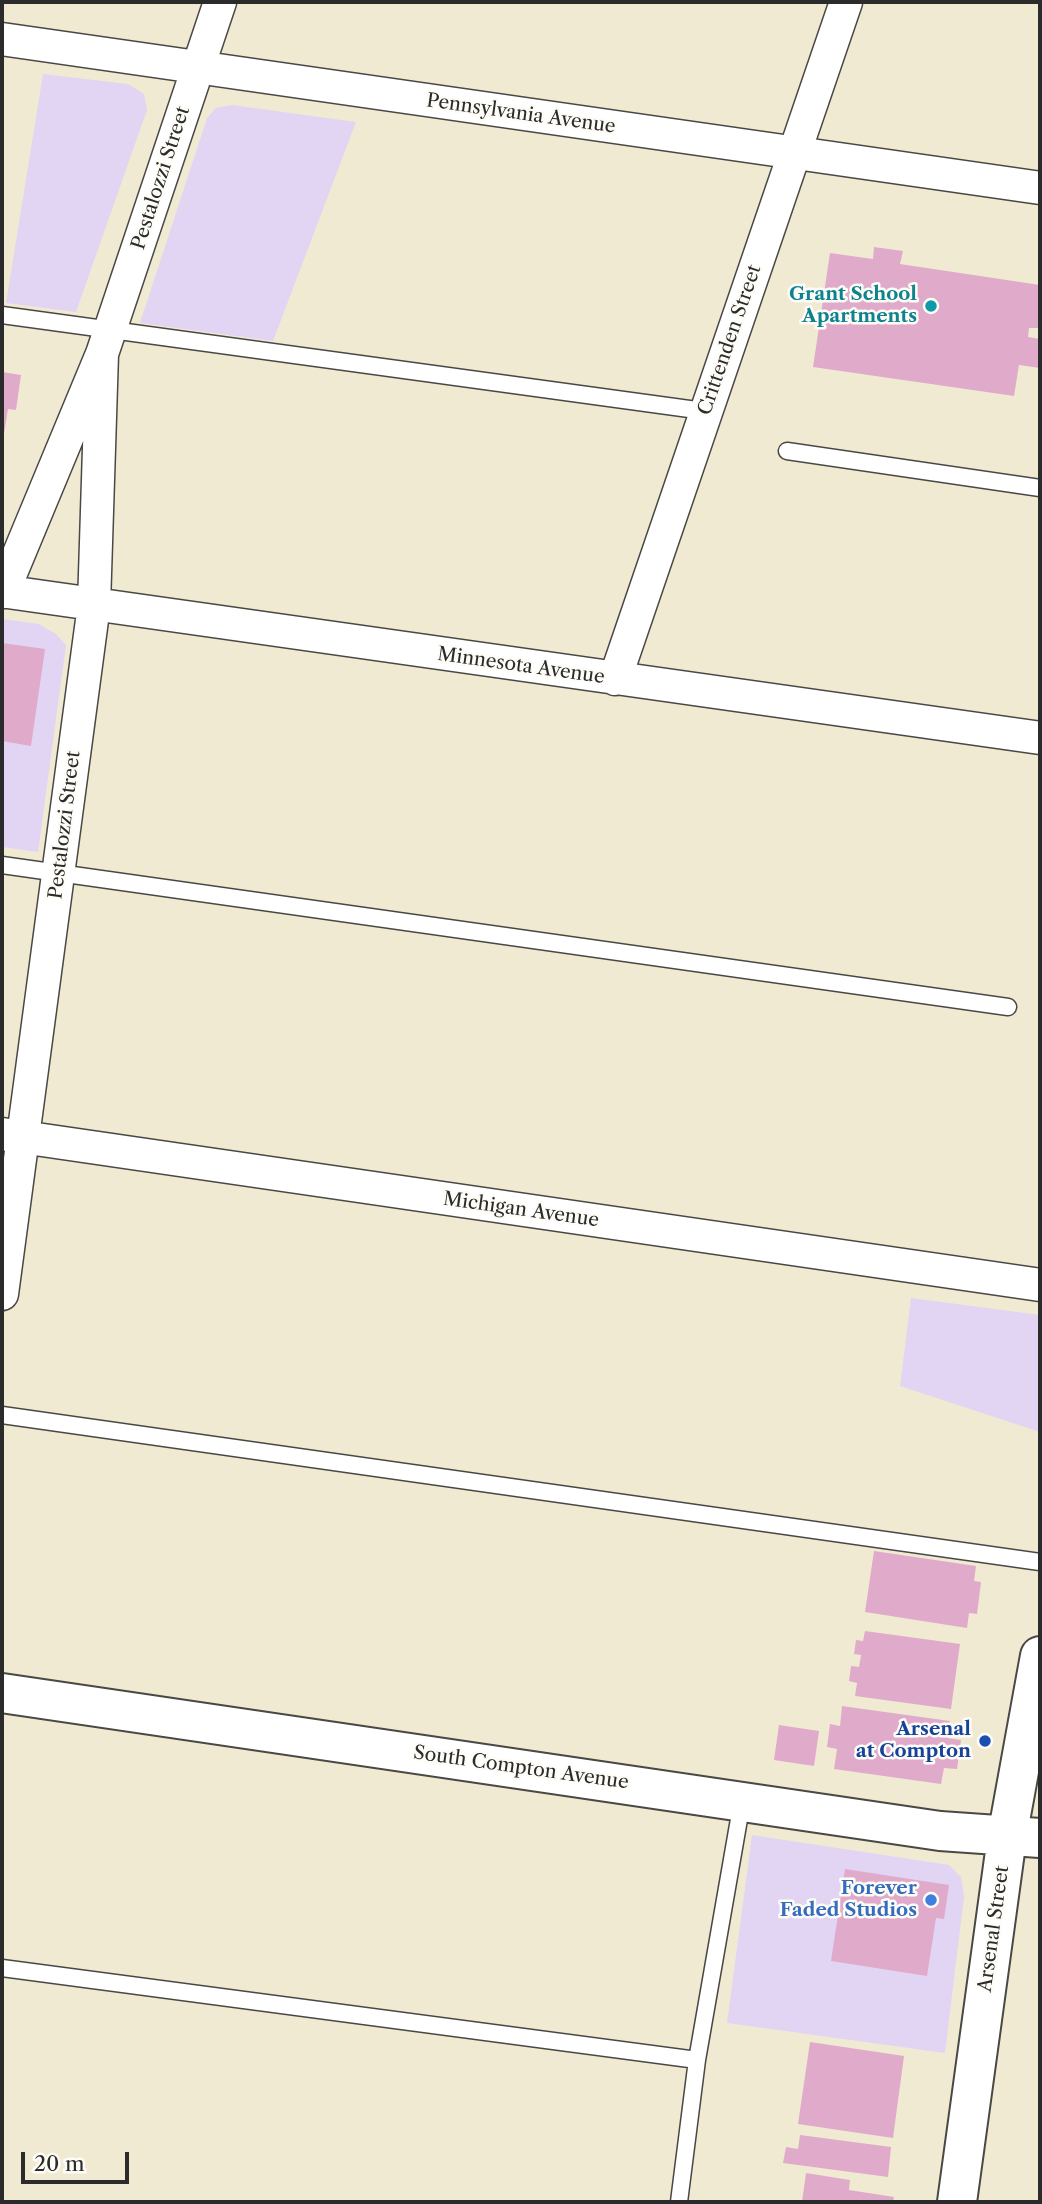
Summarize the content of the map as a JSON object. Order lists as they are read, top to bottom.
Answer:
{
  "streets": {
    "main road": ["South Compton Avenue", "Arsenal Street"],
    "street": [
      "Pennsylvania Avenue",
      "Pestalozzi Street",
      "Crittenden Street",
      "Minnesota Avenue",
      "Michigan Avenue"
    ]
  },
  "crossings": [
    ["Pennsylvania Avenue", "Pestalozzi Street"],
    ["Pennsylvania Avenue", "Crittenden Street"],
    ["Pestalozzi Street", "Minnesota Avenue"],
    ["Pestalozzi Street", "Michigan Avenue"],
    ["Crittenden Street", "Minnesota Avenue"],
    ["South Compton Avenue", "Arsenal Street"]
  ],
  "places": ["Grant School Apartments", "Arsenal at Compton", "Forever Faded Studios"],
  "scale_bar": "20 m"
}
